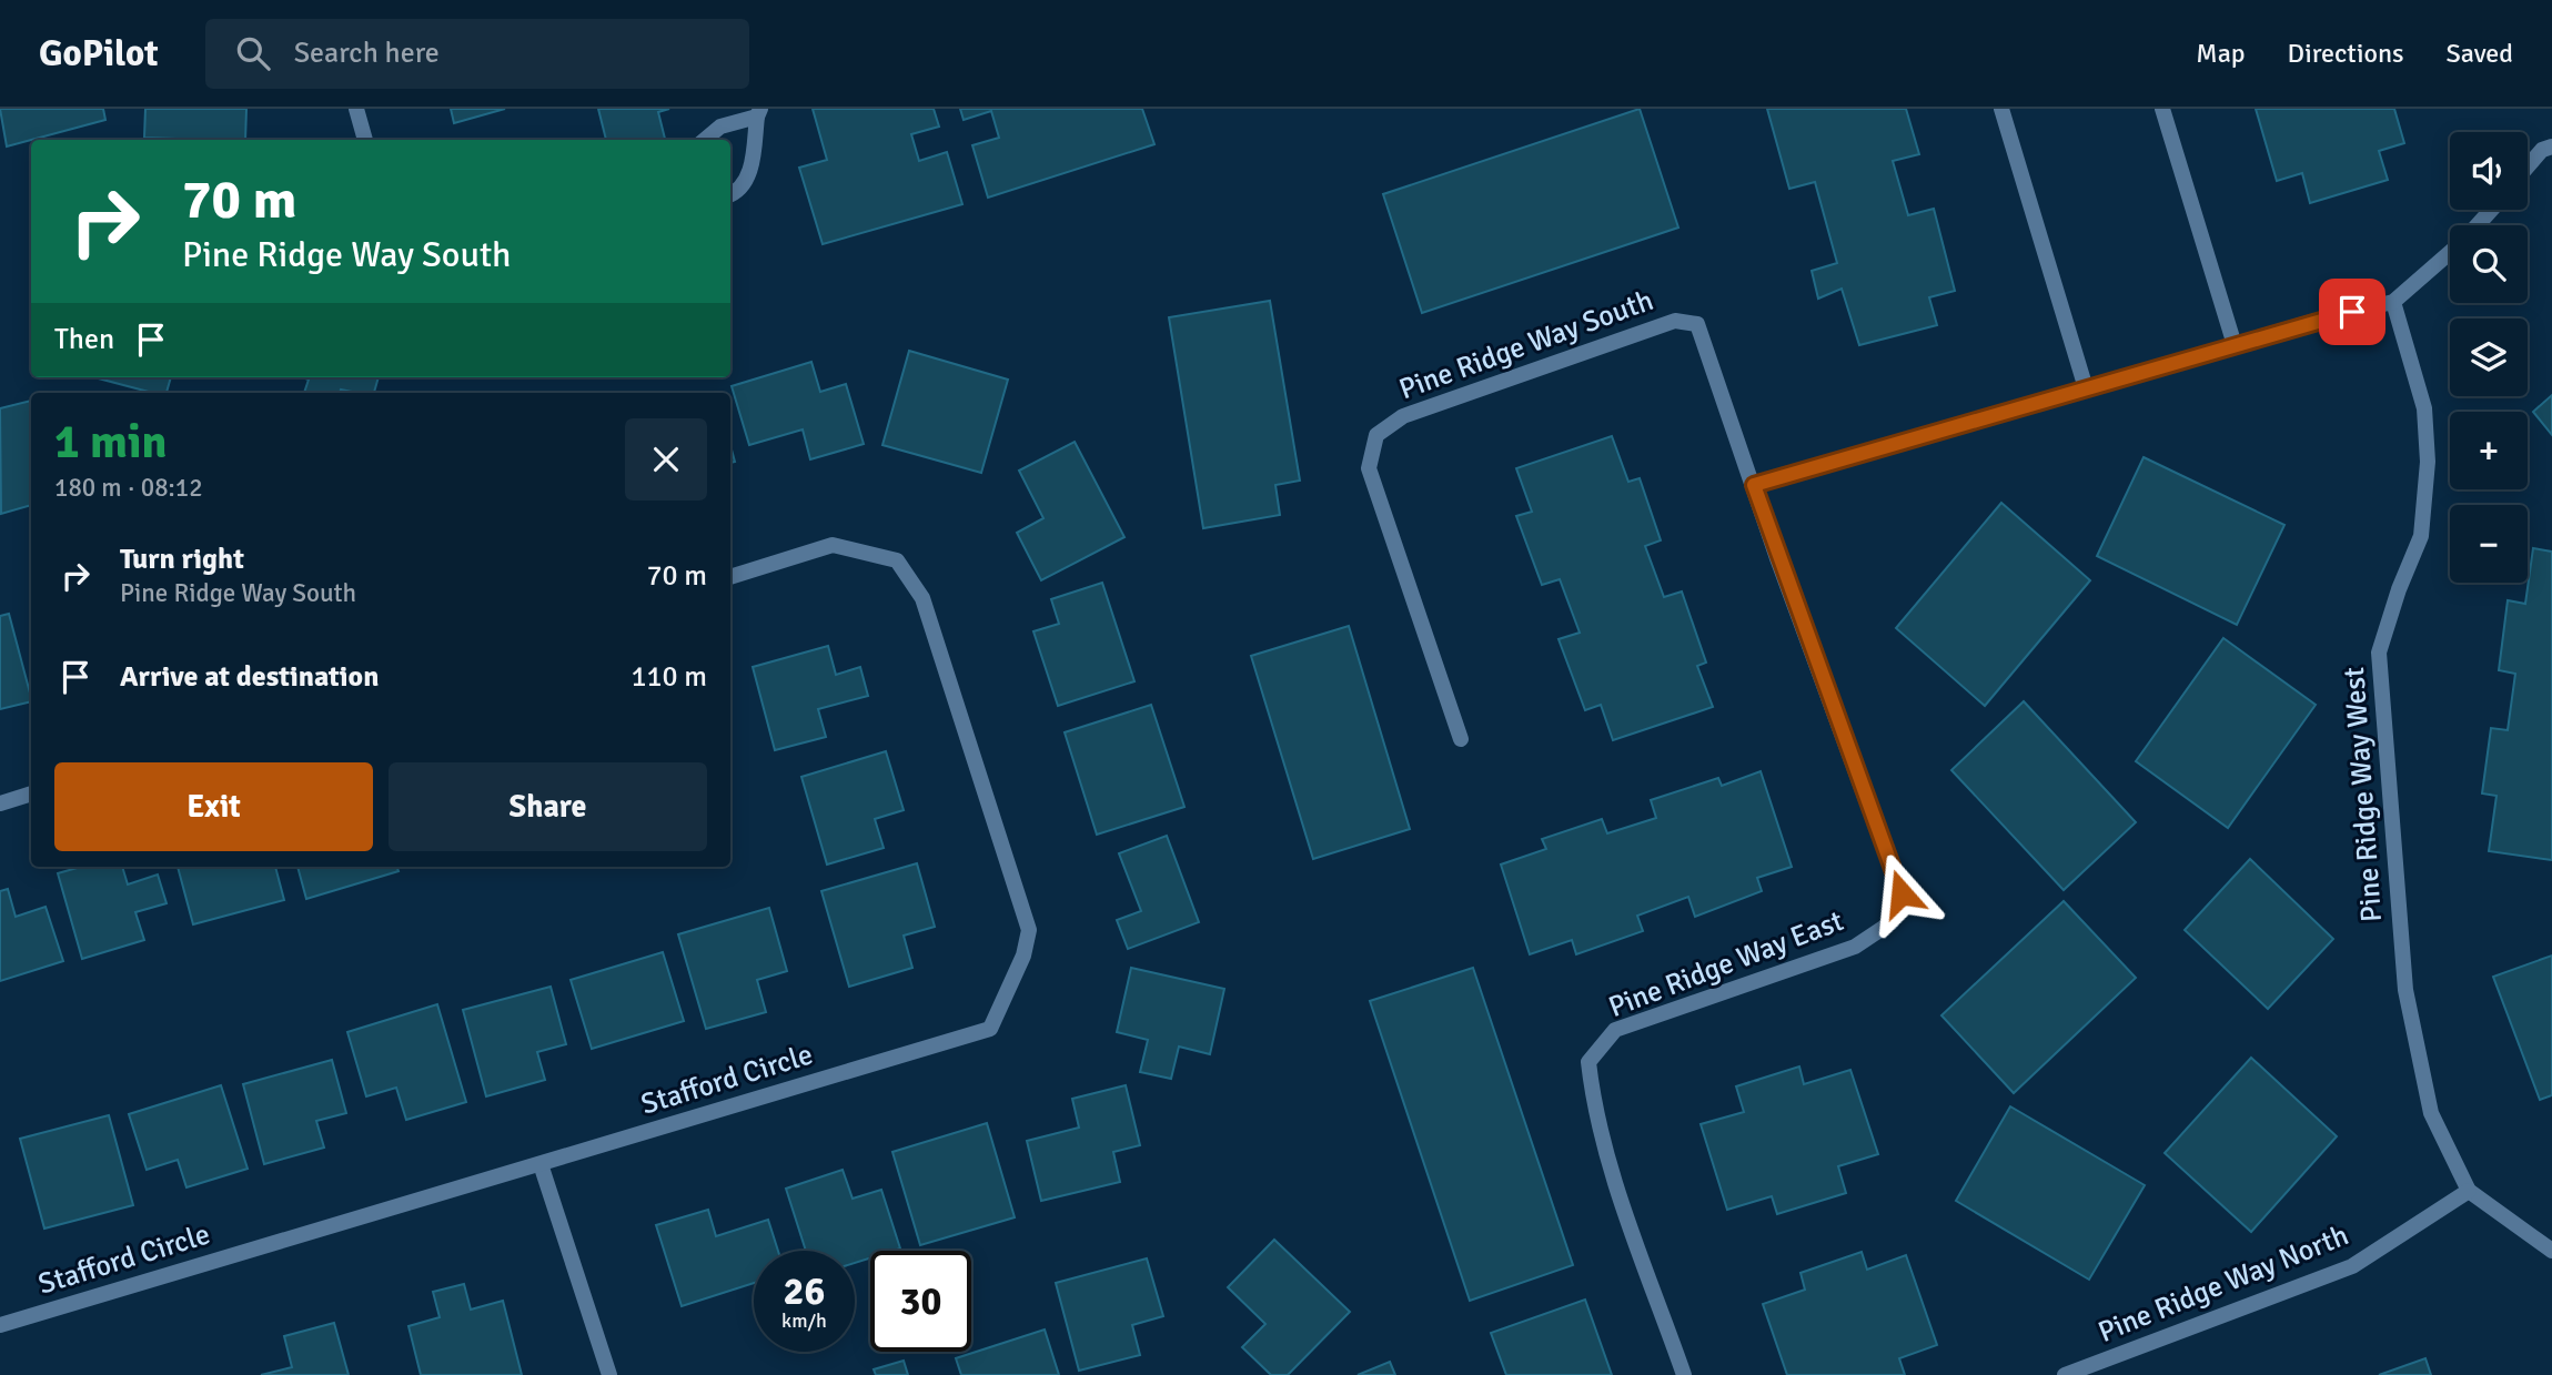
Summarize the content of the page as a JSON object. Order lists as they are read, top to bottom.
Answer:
{
  "streets": {
    "street": [
      "Pine Ridge Way South",
      "Pine Ridge Way West",
      "Pine Ridge Way East",
      "Stafford Circle",
      "Pine Ridge Way North"
    ]
  },
  "crossings": [
    ["Pine Ridge Way South", "Pine Ridge Way East"],
    ["Pine Ridge Way West", "Pine Ridge Way North"]
  ],
  "page": {
    "header": "GoPilot",
    "search": "Search here",
    "nav": ["Map", "Directions", "Saved"],
    "map_buttons": ["+", "−"],
    "turn": ["70 m", "Pine Ridge Way South"],
    "then": "Then",
    "heading": ["1 min", "180 m · 08:12"],
    "list": [
      {
        "name": "Turn right",
        "note": "Pine Ridge Way South",
        "value": "70 m"
      },
      {
        "name": "Arrive at destination",
        "value": "110 m"
      }
    ],
    "buttons": ["Exit", "Share"],
    "speed": "26 km/h",
    "limit": "30"
  }
}
